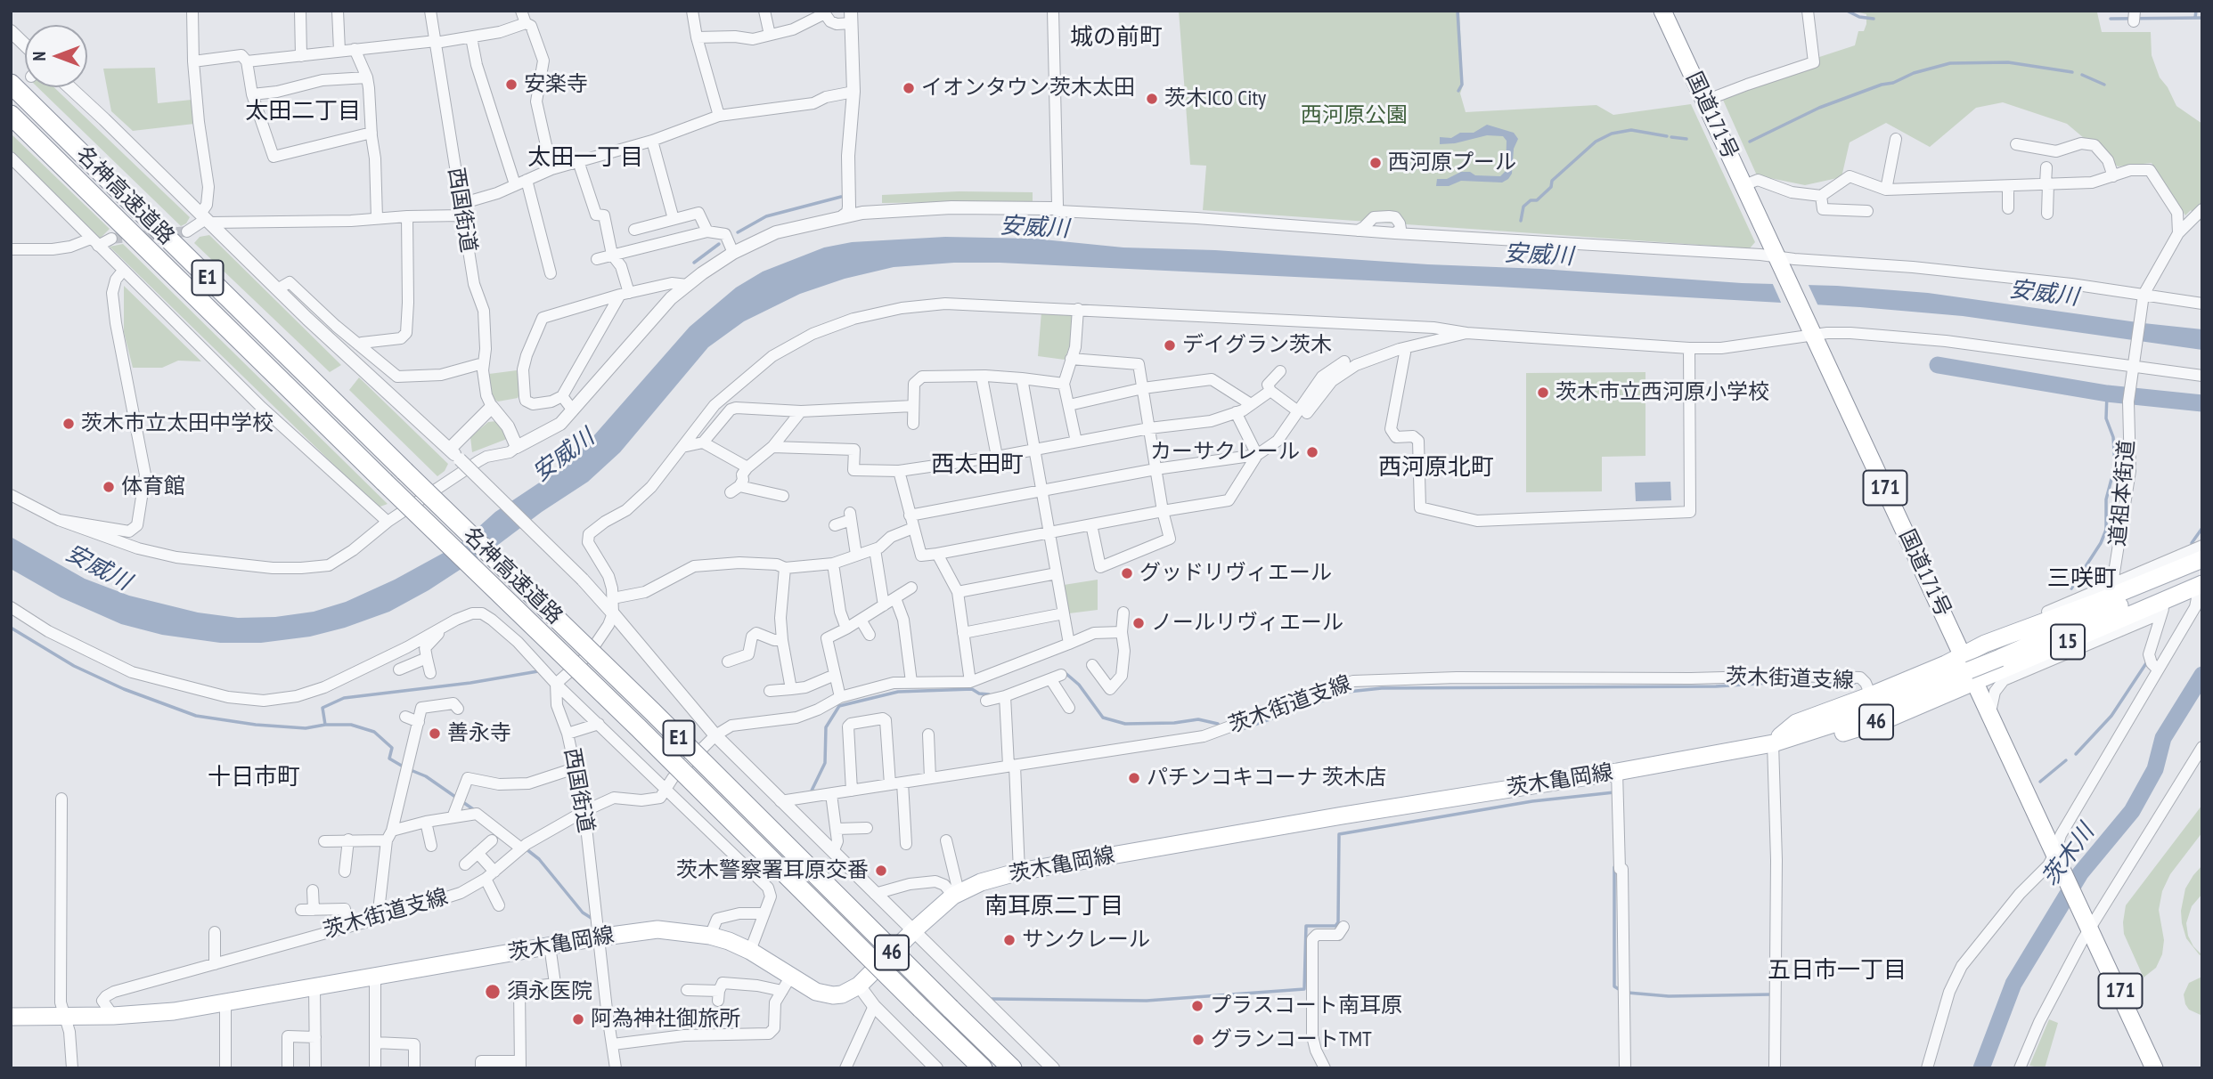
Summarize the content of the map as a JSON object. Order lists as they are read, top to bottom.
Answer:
{
  "streets": {
    "highway": ["名神高速道路", "E1"],
    "main road": [
      "国道171号",
      "171",
      "15",
      "46",
      "茨木亀岡線"
    ],
    "street": ["西国街道", "道祖本街道", "茨木街道支線"]
  },
  "crossings": [
    ["国道171号", "15"],
    ["国道171号", "46"],
    ["国道171号", "茨木亀岡線"],
    ["西国街道", "茨木街道支線"],
    ["西国街道", "茨木亀岡線"],
    ["15", "46"],
    ["15", "茨木亀岡線"],
    ["茨木街道支線", "46"],
    ["茨木街道支線", "茨木亀岡線"],
    ["46", "茨木亀岡線"]
  ],
  "districts": [
    "城の前町",
    "太田二丁目",
    "太田一丁目",
    "西太田町",
    "西河原北町",
    "三咲町",
    "十日市町",
    "南耳原二丁目",
    "五日市一丁目"
  ],
  "water": ["安威川", "茨木川"],
  "parks": ["西河原公園"],
  "places": [
    "安楽寺",
    "イオンタウン茨木太田",
    "茨木ICO City",
    "西河原プール",
    "デイグラン茨木",
    "茨木市立西河原小学校",
    "茨木市立太田中学校",
    "カーサクレール",
    "体育館",
    "グッドリヴィエール",
    "ノールリヴィエール",
    "善永寺",
    "パチンコキコーナ 茨木店",
    "茨木警察署耳原交番",
    "サンクレール",
    "須永医院",
    "プラスコート南耳原",
    "阿為神社御旅所",
    "グランコートTMT"
  ],
  "north": "left"
}
